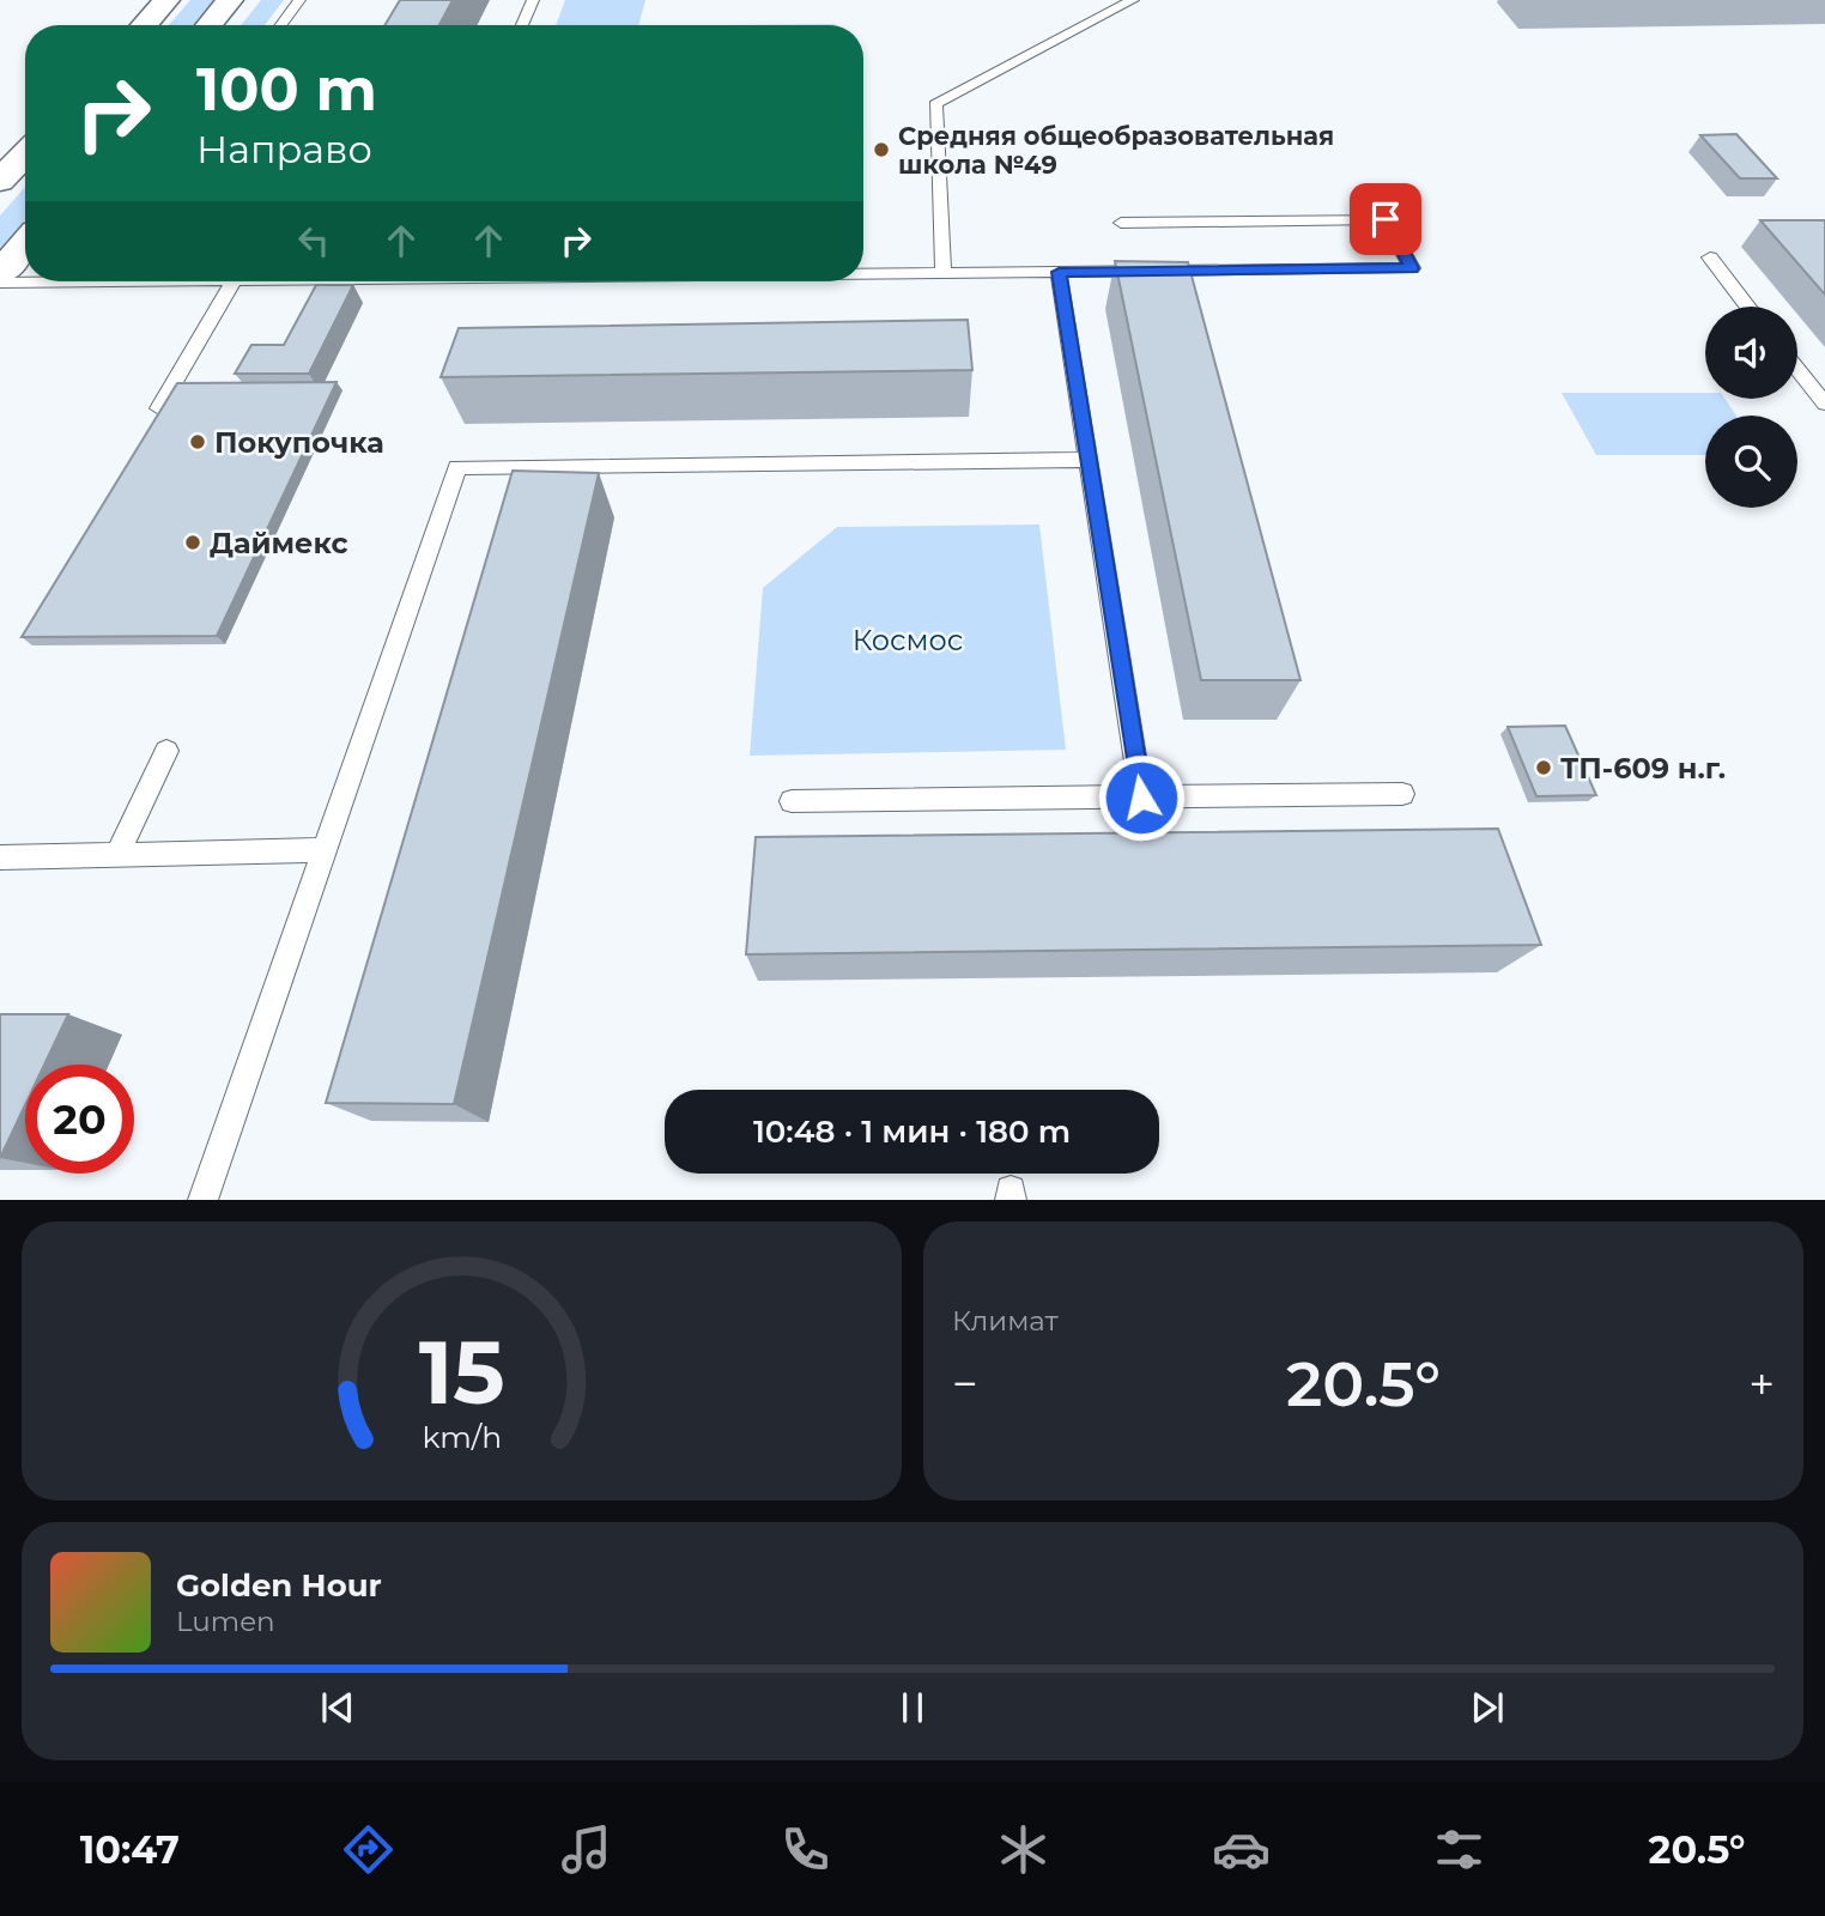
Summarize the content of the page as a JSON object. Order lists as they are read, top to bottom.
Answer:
{
  "parks": ["Космос"],
  "places": [
    "Средняя общеобразовательная школа №49",
    "Покупочка",
    "Даймекс",
    "ТП-609 н.г."
  ],
  "page": {
    "turn": ["100 m", "Направо"],
    "limit": "20",
    "trip": "10:48 · 1 мин · 180 m",
    "tile": "Климат",
    "heat": ["−", "20.5°", "+"],
    "song": ["Golden Hour", "Lumen"],
    "tabs": ["10:47", "20.5°"],
    "gauge": ["15", "km/h"]
  }
}
